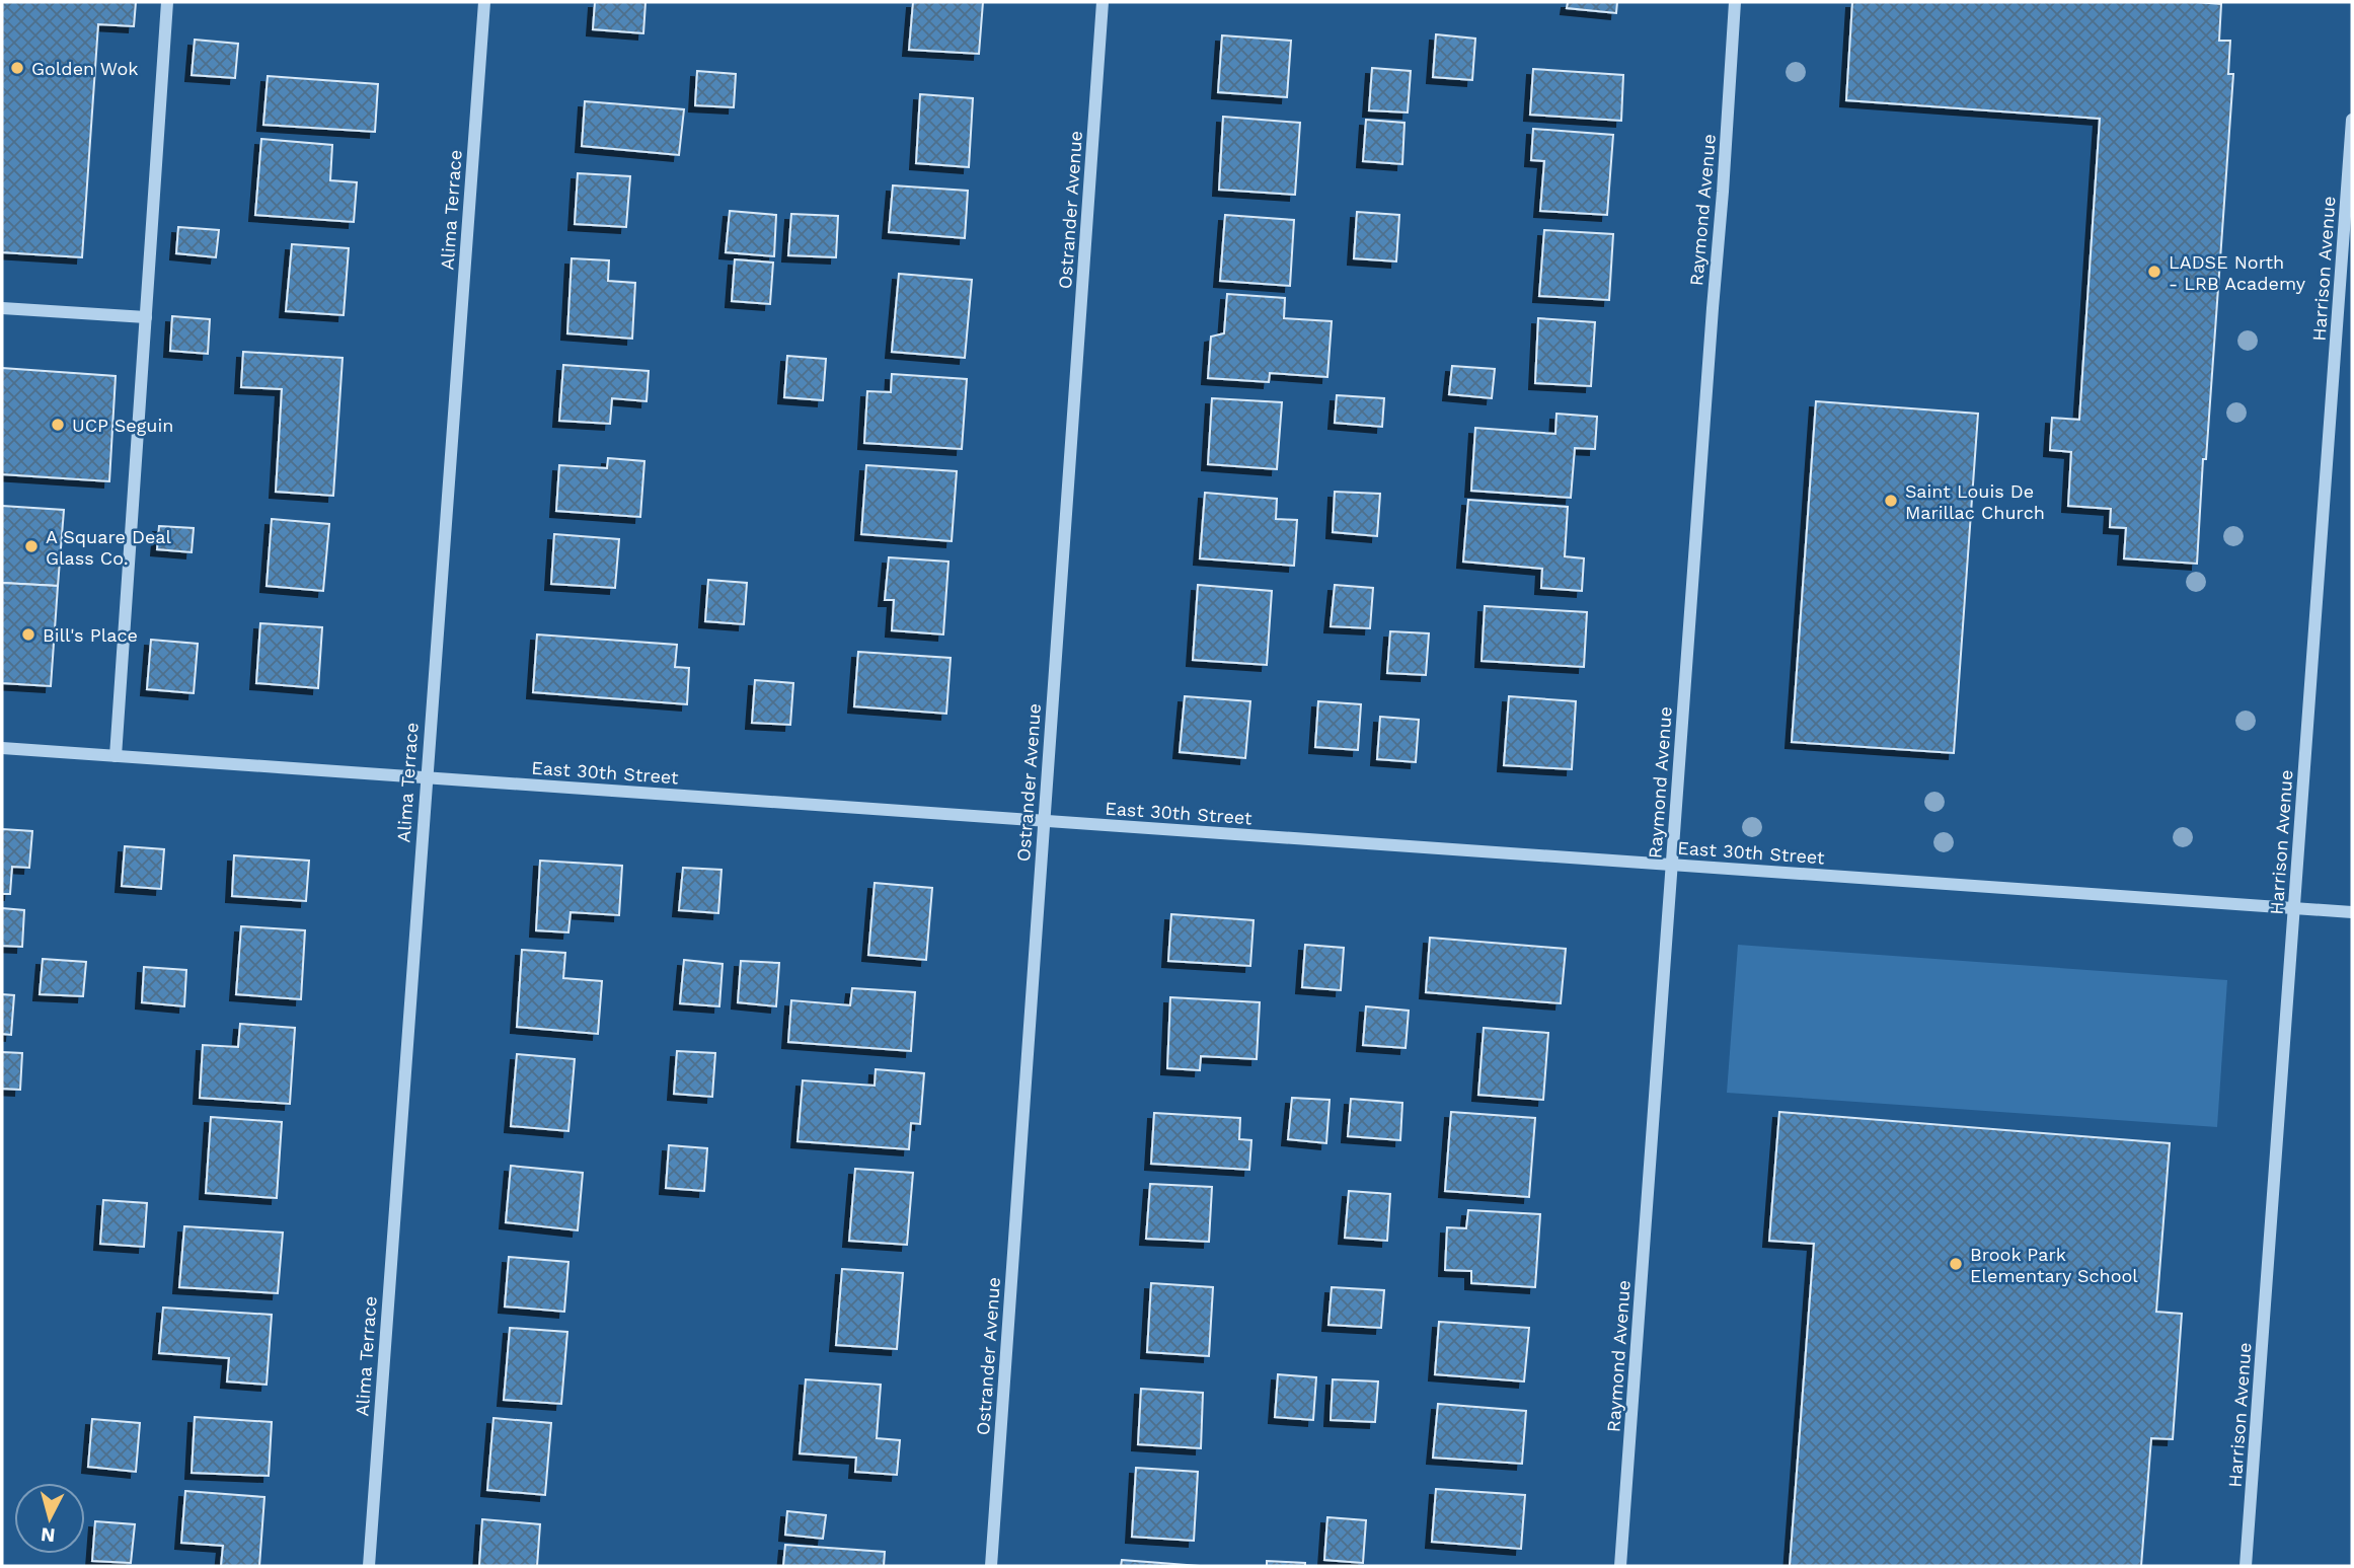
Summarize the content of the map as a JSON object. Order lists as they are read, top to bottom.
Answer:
{
  "streets": {
    "street": [
      "Alima Terrace",
      "Ostrander Avenue",
      "Raymond Avenue",
      "Harrison Avenue",
      "East 30th Street"
    ]
  },
  "crossings": [
    ["Alima Terrace", "East 30th Street"],
    ["Ostrander Avenue", "East 30th Street"],
    ["Raymond Avenue", "East 30th Street"],
    ["Harrison Avenue", "East 30th Street"]
  ],
  "places": [
    "Golden Wok",
    "LADSE North - LRB Academy",
    "UCP Seguin",
    "Saint Louis De Marillac Church",
    "A Square Deal Glass Co.",
    "Bill's Place",
    "Brook Park Elementary School"
  ],
  "north": "bottom"
}
